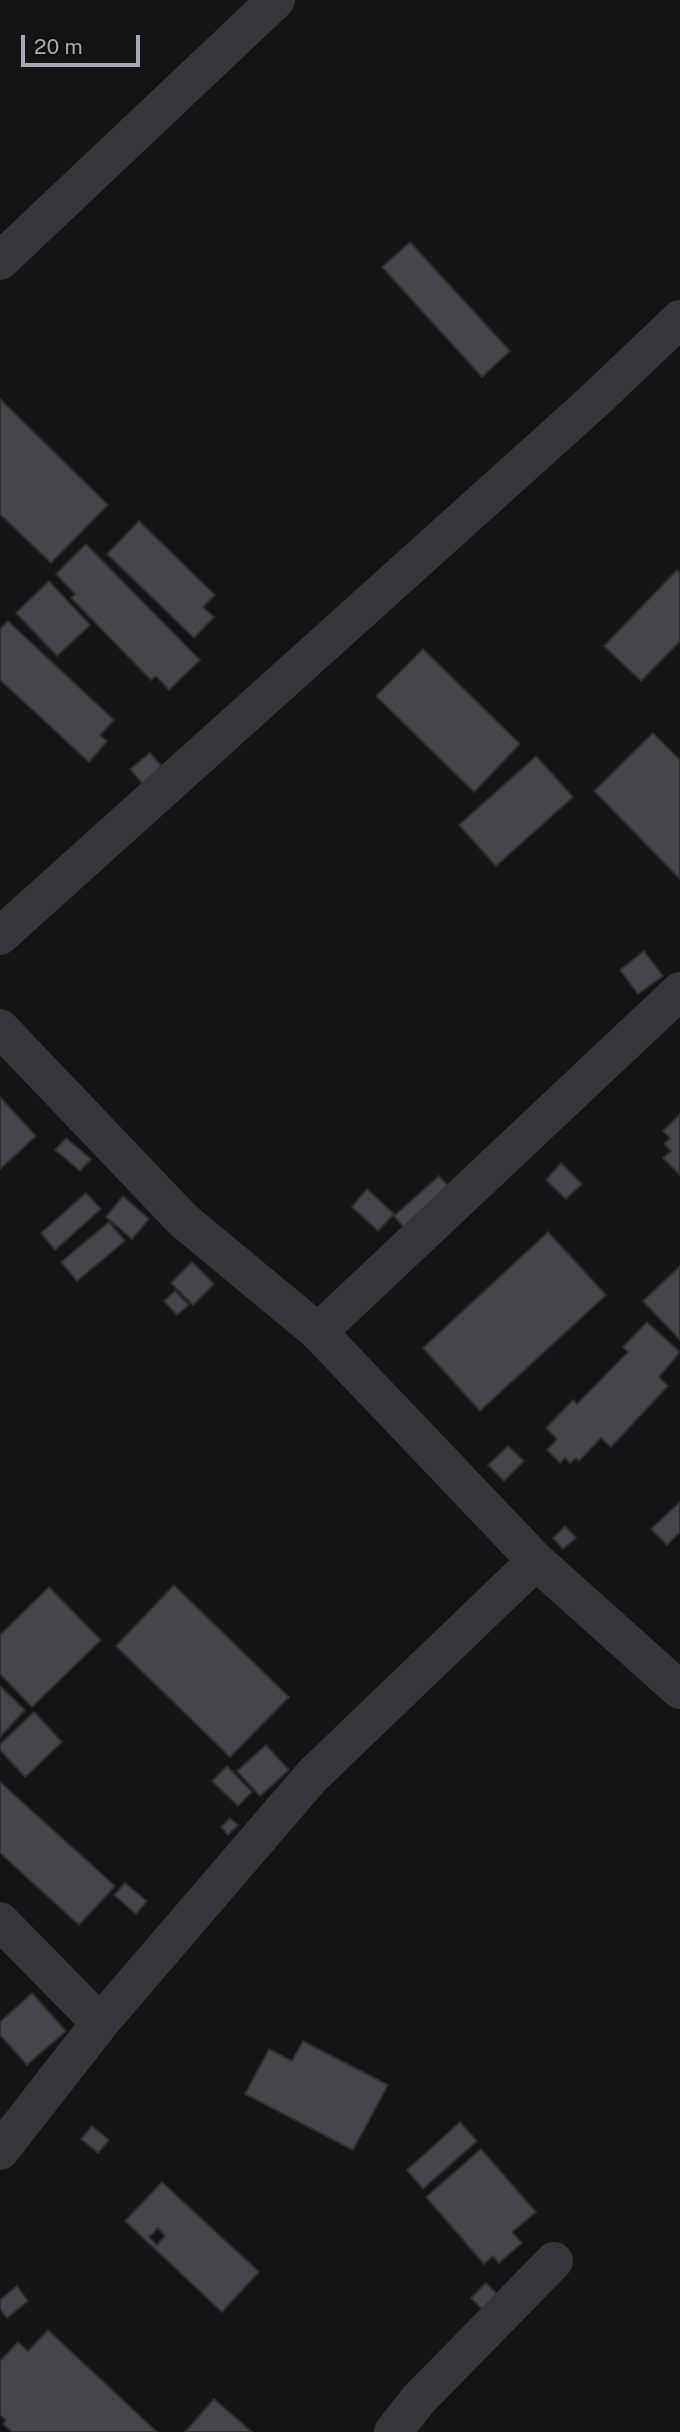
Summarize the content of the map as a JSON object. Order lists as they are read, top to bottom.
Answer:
{
  "scale_bar": "20 m"
}
